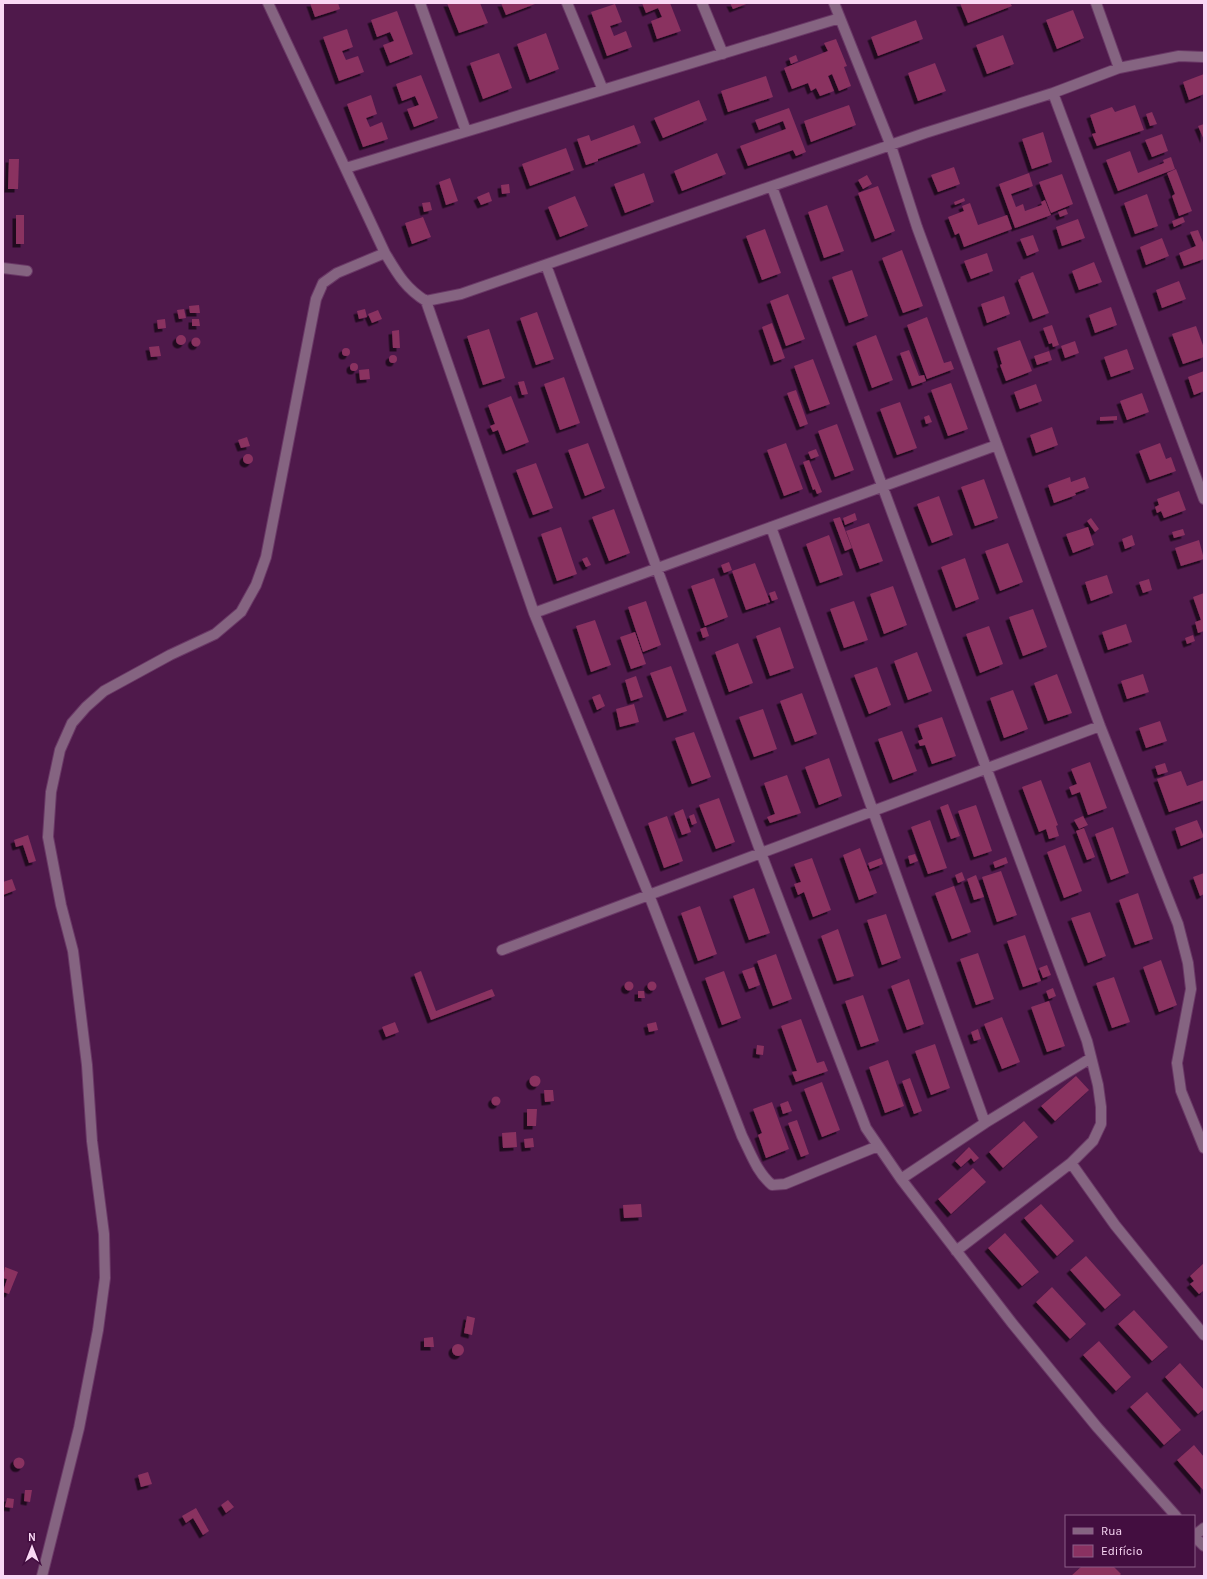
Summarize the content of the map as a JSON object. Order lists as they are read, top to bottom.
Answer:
{
  "legend": ["Rua", "Edifício"],
  "north": "top"
}
